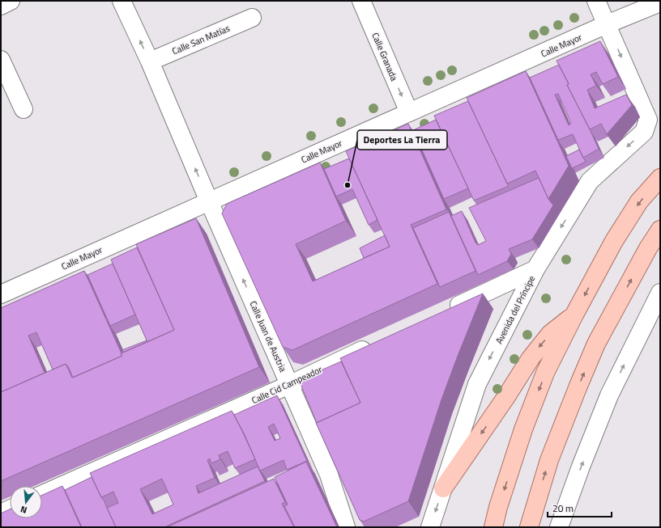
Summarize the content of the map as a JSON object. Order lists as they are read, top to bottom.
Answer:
{
  "streets": {
    "street": [
      "Calle San Matías",
      "Calle Mayor",
      "Calle Granada",
      "Avenida del Príncipe",
      "Calle Juan de Austria",
      "Calle Cid Campeador"
    ]
  },
  "crossings": [
    ["Calle San Matías", "Calle Juan de Austria"],
    ["Calle Mayor", "Calle Granada"],
    ["Calle Mayor", "Avenida del Príncipe"],
    ["Calle Mayor", "Calle Juan de Austria"],
    ["Calle Juan de Austria", "Calle Cid Campeador"]
  ],
  "one_way": ["Calle Granada", "Calle Juan de Austria"],
  "places": ["Deportes La Tierra"],
  "scale_bar": "20 m",
  "north": "bottom"
}
